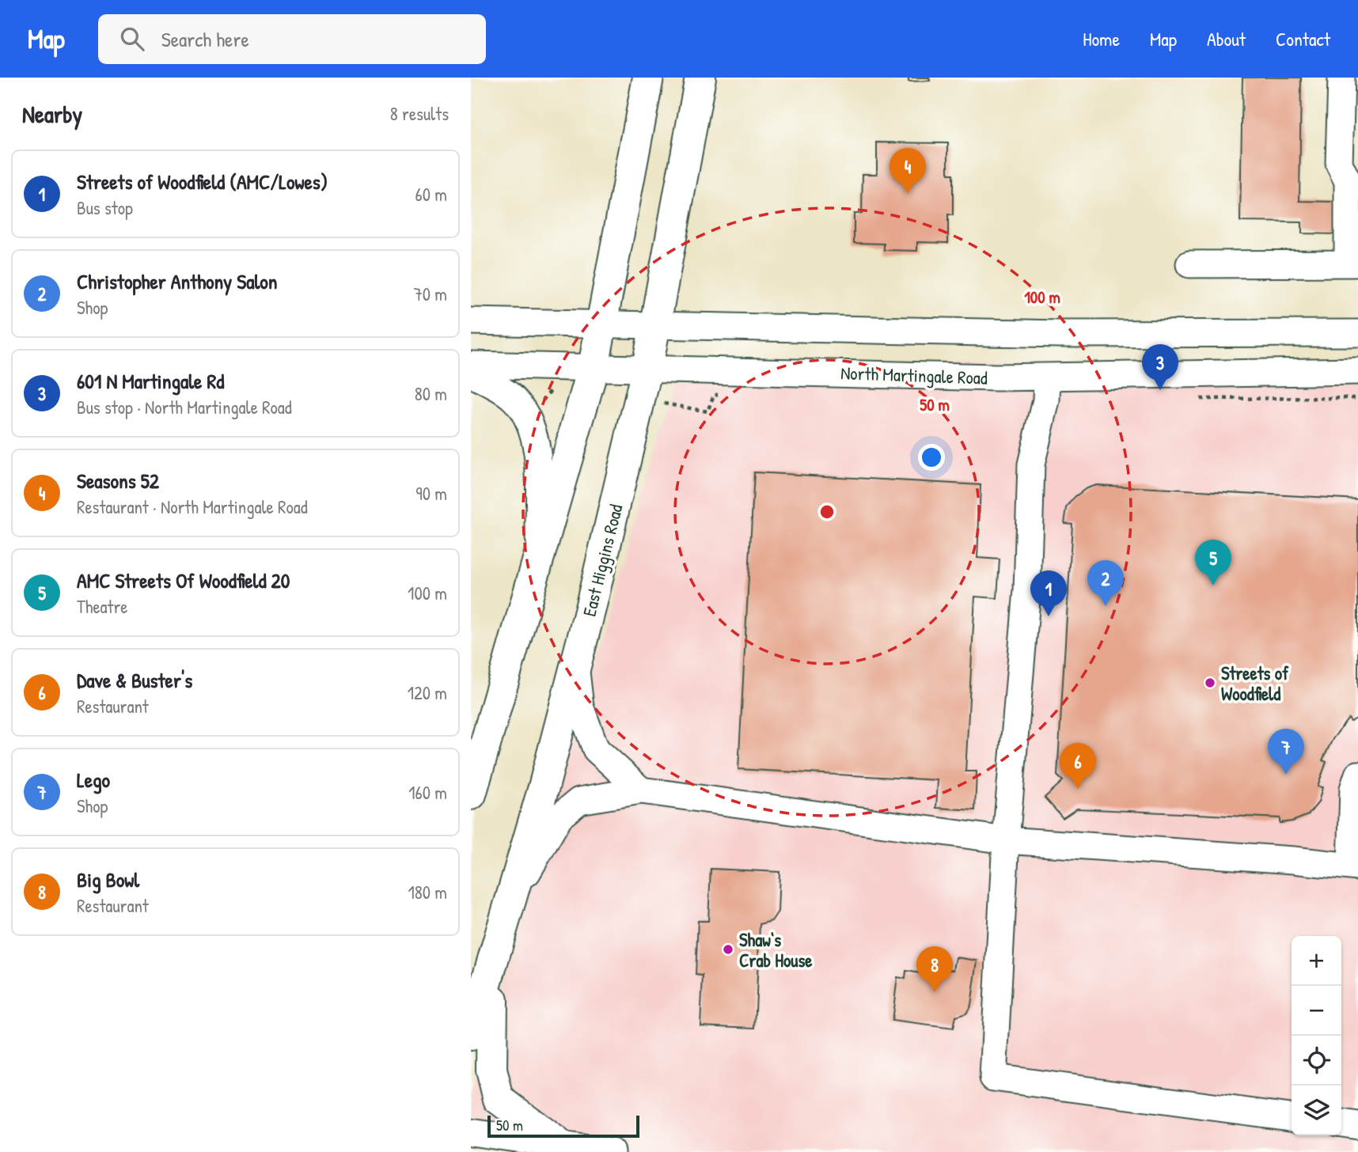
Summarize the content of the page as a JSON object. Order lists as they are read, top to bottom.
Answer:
{
  "streets": {
    "main road": ["East Higgins Road"],
    "street": ["North Martingale Road"]
  },
  "crossings": [
    ["North Martingale Road", "East Higgins Road"]
  ],
  "places": ["Streets of Woodfield", "Shaw‘s Crab House"],
  "scale_bar": "50 m",
  "page": {
    "header": "Map",
    "search": "Search here",
    "nav": [
      "Home",
      "Map",
      "About",
      "Contact"
    ],
    "heading": ["Nearby", "8 results"],
    "pins": [
      "4",
      "3",
      "5",
      "2",
      "1",
      "7",
      "6",
      "8"
    ],
    "list": [
      {
        "mark": "1",
        "name": "Streets of Woodfield (AMC/Lowes)",
        "note": "Bus stop",
        "value": "60 m"
      },
      {
        "mark": "2",
        "name": "Christopher Anthony Salon",
        "note": "Shop",
        "value": "70 m"
      },
      {
        "mark": "3",
        "name": "601 N Martingale Rd",
        "note": "Bus stop · North Martingale Road",
        "value": "80 m"
      },
      {
        "mark": "4",
        "name": "Seasons 52",
        "note": "Restaurant · North Martingale Road",
        "value": "90 m"
      },
      {
        "mark": "5",
        "name": "AMC Streets Of Woodfield 20",
        "note": "Theatre",
        "value": "100 m"
      },
      {
        "mark": "6",
        "name": "Dave & Buster's",
        "note": "Restaurant",
        "value": "120 m"
      },
      {
        "mark": "7",
        "name": "Lego",
        "note": "Shop",
        "value": "160 m"
      },
      {
        "mark": "8",
        "name": "Big Bowl",
        "note": "Restaurant",
        "value": "180 m"
      }
    ],
    "map_buttons": ["+", "−"],
    "scale": "50 m"
  },
  "rings": ["100 m", "50 m"]
}
